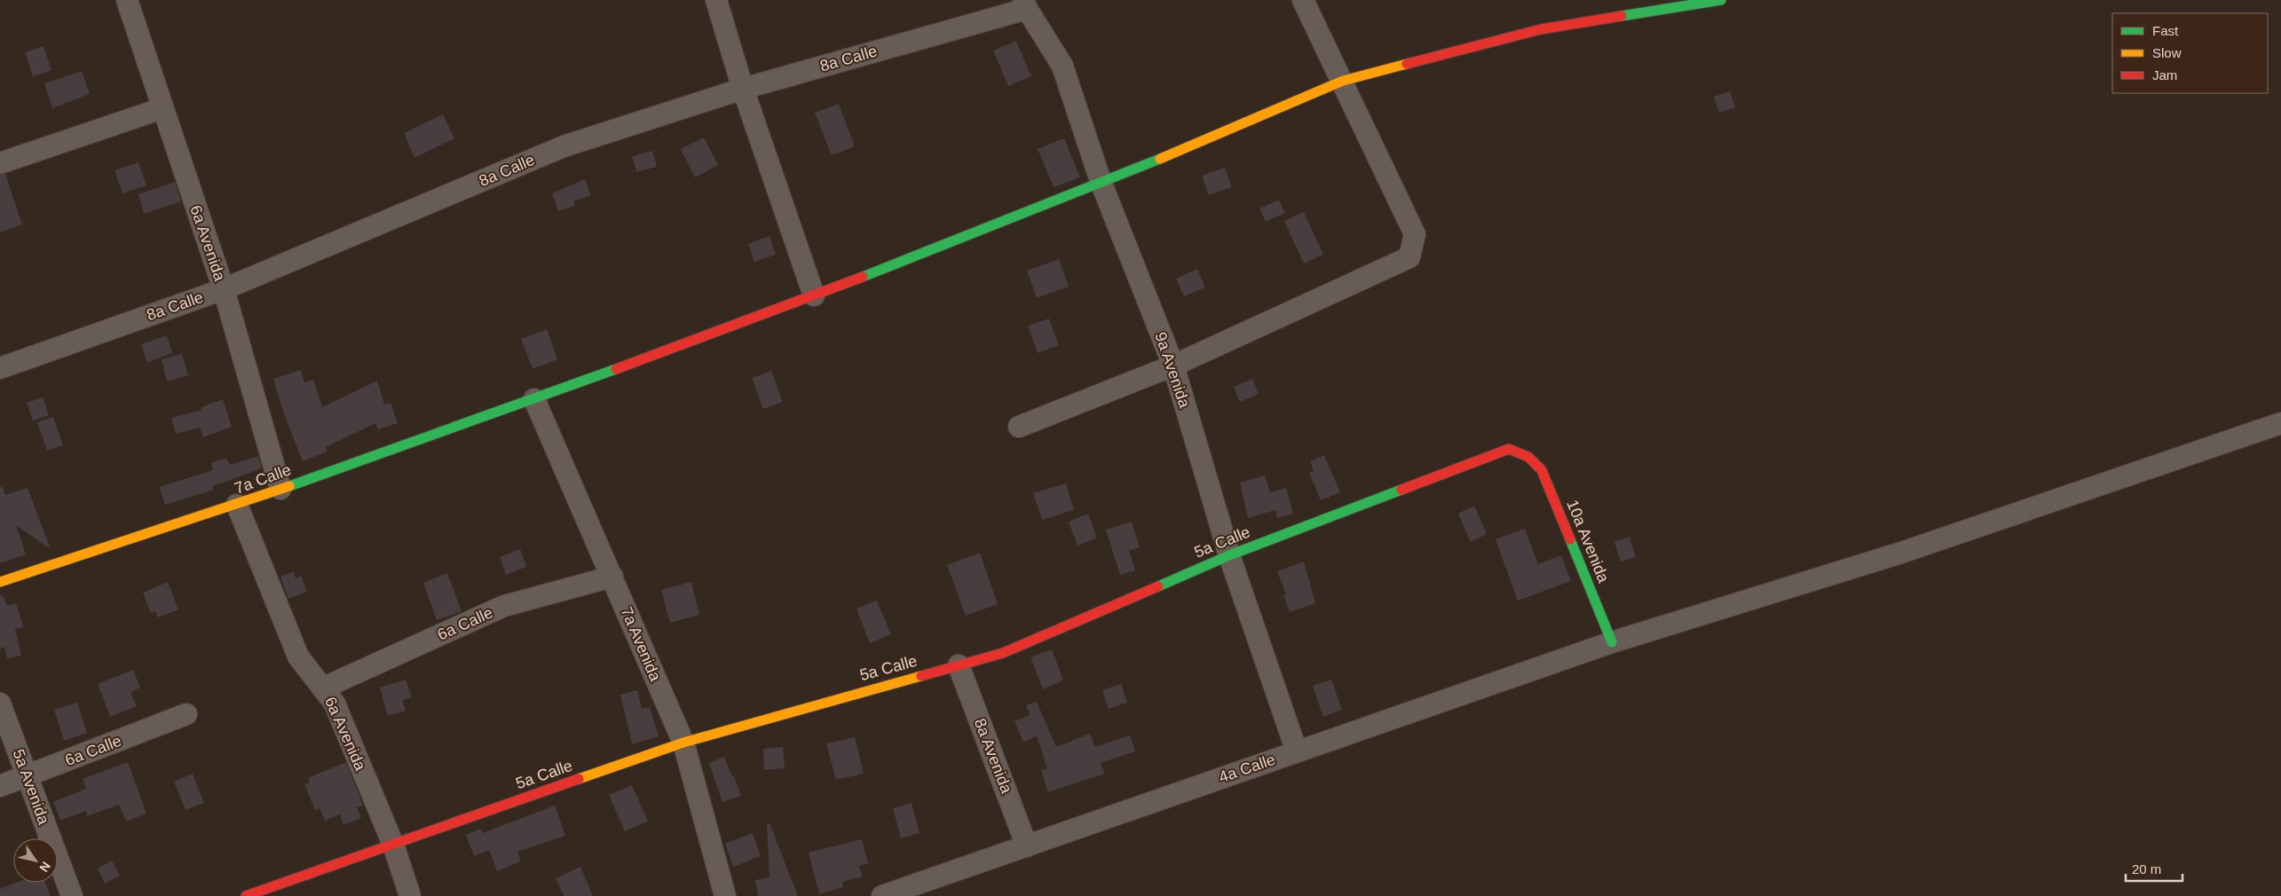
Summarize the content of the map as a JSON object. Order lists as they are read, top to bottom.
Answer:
{
  "streets": {
    "street": [
      "8a Calle",
      "6a Avenida",
      "9a Avenida",
      "7a Calle",
      "10a Avenida",
      "5a Calle",
      "6a Calle",
      "7a Avenida",
      "8a Avenida",
      "4a Calle",
      "5a Avenida"
    ]
  },
  "crossings": [
    ["8a Calle", "6a Avenida"],
    ["8a Calle", "9a Avenida"],
    ["6a Avenida", "7a Calle"],
    ["6a Avenida", "5a Calle"],
    ["6a Avenida", "6a Calle"],
    ["9a Avenida", "7a Calle"],
    ["9a Avenida", "5a Calle"],
    ["9a Avenida", "4a Calle"],
    ["7a Calle", "7a Avenida"],
    ["10a Avenida", "5a Calle"],
    ["10a Avenida", "4a Calle"],
    ["5a Calle", "7a Avenida"],
    ["5a Calle", "8a Avenida"],
    ["6a Calle", "7a Avenida"],
    ["6a Calle", "5a Avenida"],
    ["8a Avenida", "4a Calle"]
  ],
  "legend": ["Fast", "Slow", "Jam"],
  "scale_bar": "20 m",
  "north": "bottom right"
}
